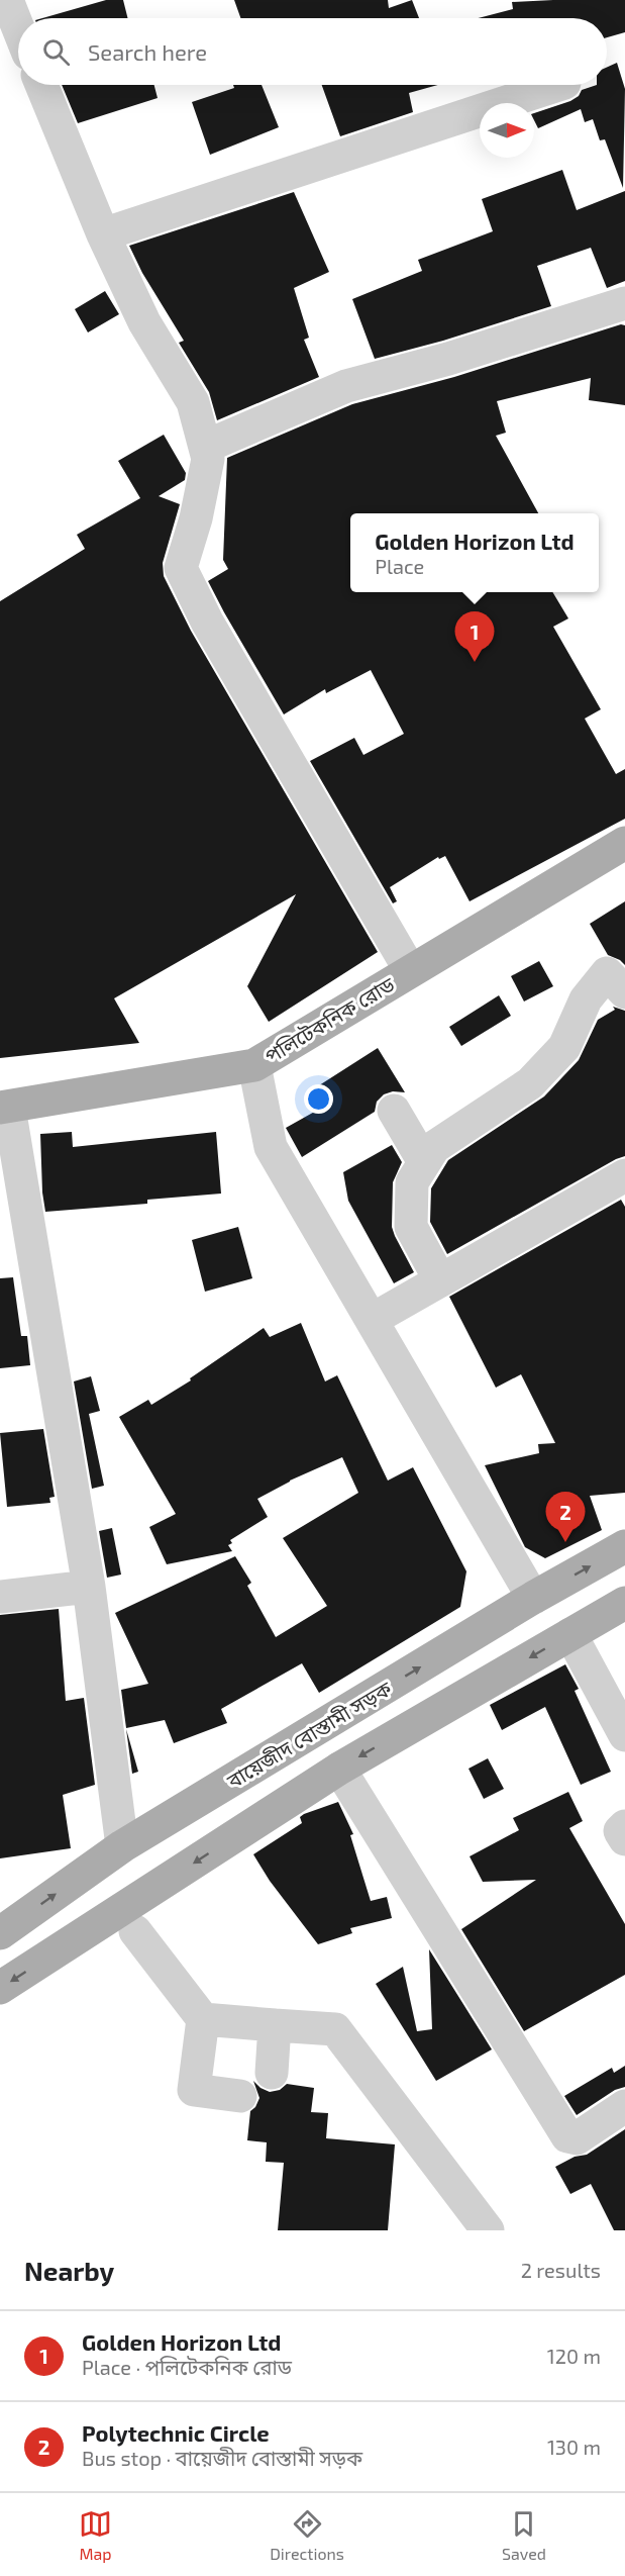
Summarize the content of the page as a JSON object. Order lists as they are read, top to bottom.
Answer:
{
  "streets": {
    "main road": ["পলিটেকনিক রোড", "বায়েজীদ বোস্তামী সড়ক"]
  },
  "north": "right",
  "page": {
    "search": "Search here",
    "popup": ["Golden Horizon Ltd", "Place"],
    "pins": ["1", "2"],
    "heading": ["Nearby", "2 results"],
    "list": [
      {
        "mark": "1",
        "name": "Golden Horizon Ltd",
        "note": "Place · পলিটেকনিক রোড",
        "value": "120 m"
      },
      {
        "mark": "2",
        "name": "Polytechnic Circle",
        "note": "Bus stop · বায়েজীদ বোস্তামী সড়ক",
        "value": "130 m"
      }
    ],
    "nav": ["Map", "Directions", "Saved"]
  }
}
